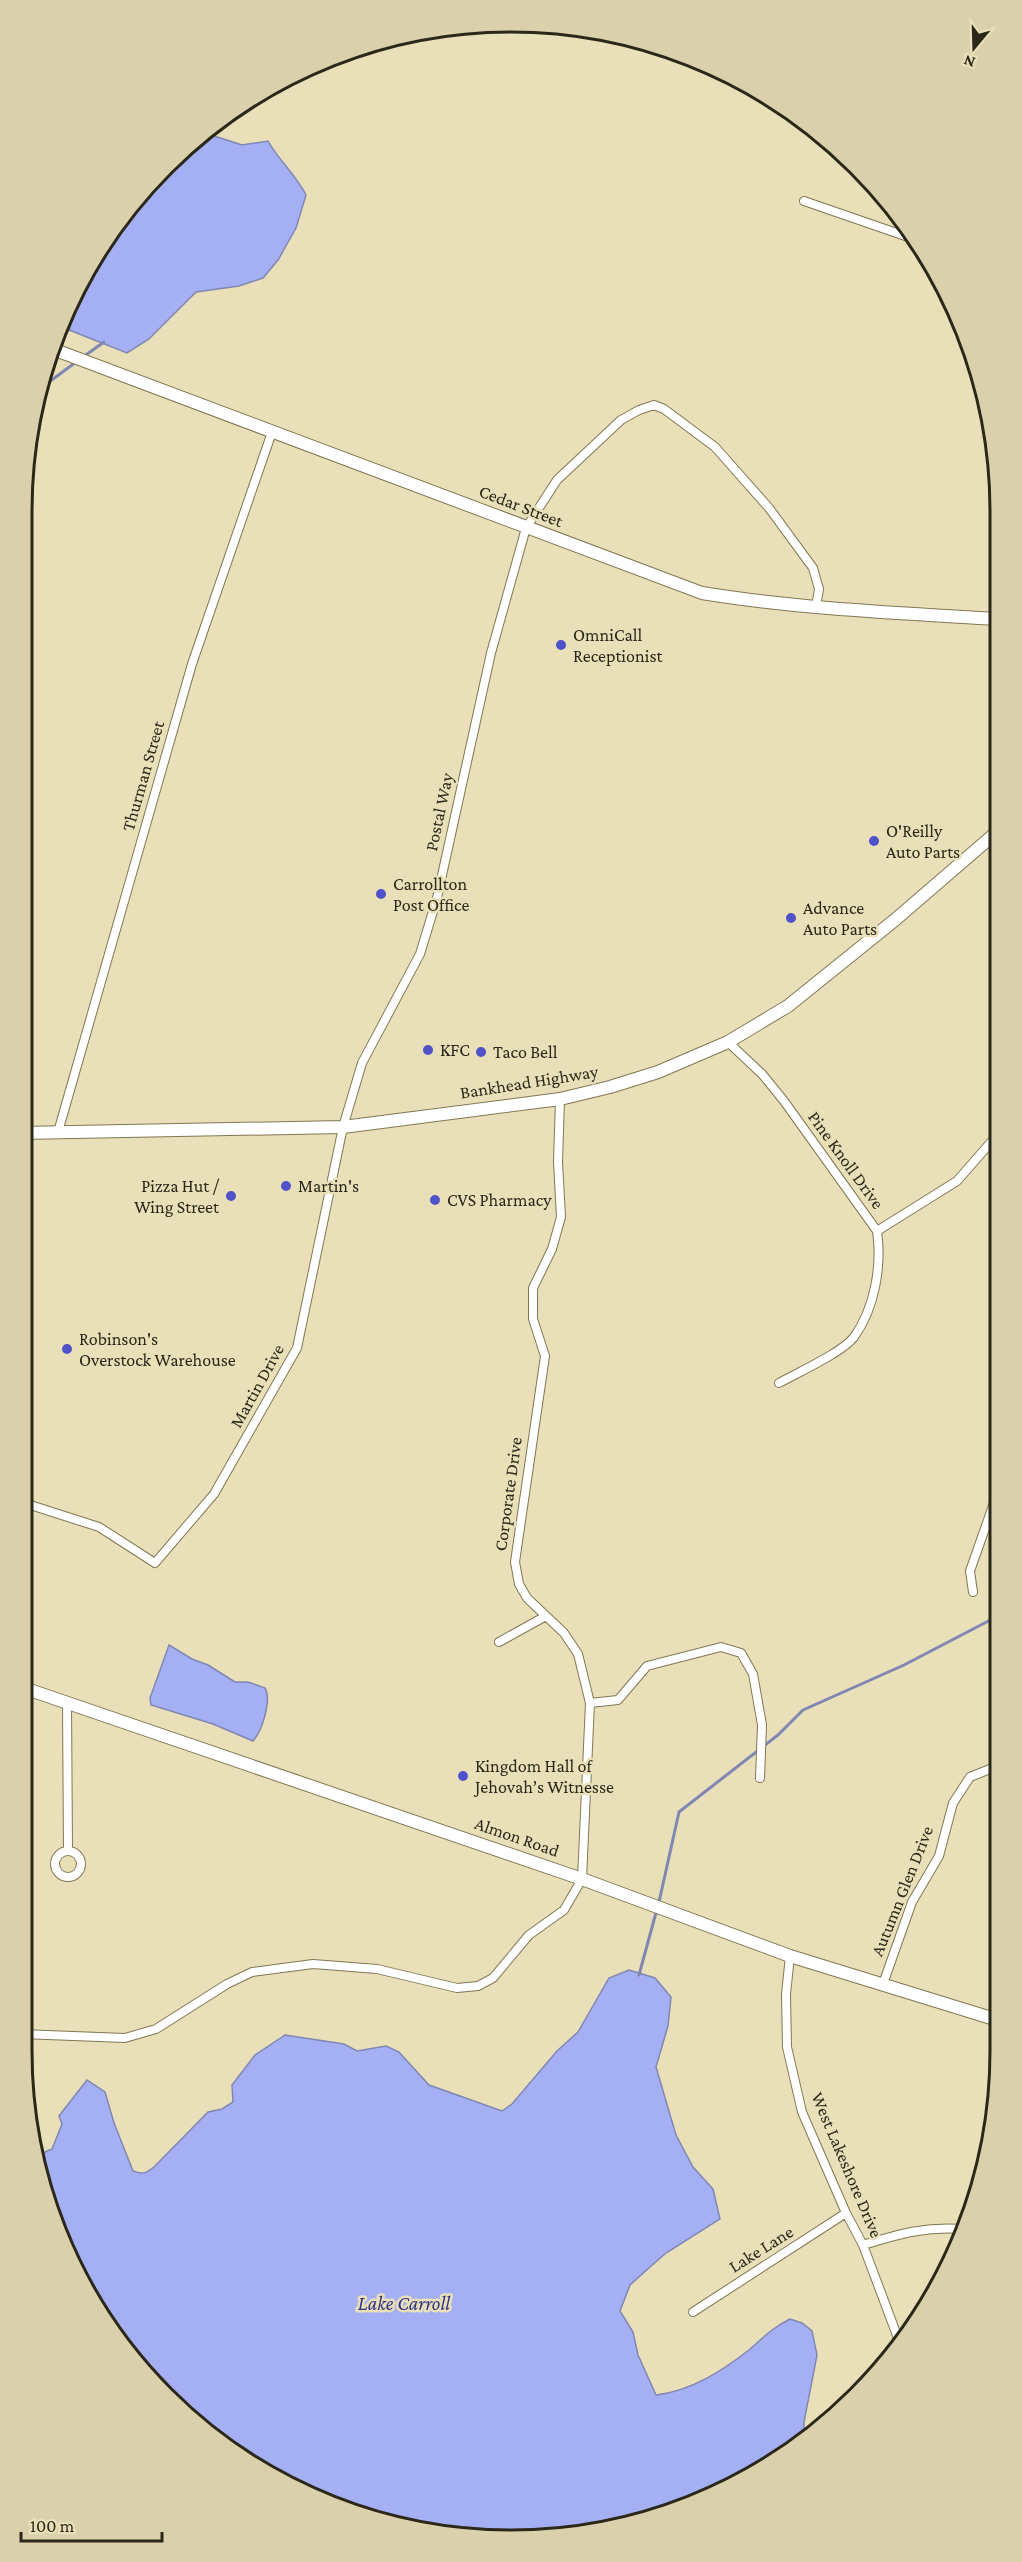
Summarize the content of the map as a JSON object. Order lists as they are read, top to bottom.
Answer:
{
  "streets": {
    "street": [
      "Cedar Street",
      "Thurman Street",
      "Postal Way",
      "Bankhead Highway",
      "Pine Knoll Drive",
      "Martin Drive",
      "Corporate Drive",
      "Almon Road",
      "Autumn Glen Drive",
      "West Lakeshore Drive",
      "Lake Lane"
    ]
  },
  "crossings": [
    ["Cedar Street", "Thurman Street"],
    ["Cedar Street", "Postal Way"],
    ["Thurman Street", "Bankhead Highway"],
    ["Postal Way", "Bankhead Highway"],
    ["Postal Way", "Martin Drive"],
    ["Bankhead Highway", "Pine Knoll Drive"],
    ["Bankhead Highway", "Martin Drive"],
    ["Bankhead Highway", "Corporate Drive"],
    ["Corporate Drive", "Almon Road"],
    ["Almon Road", "Autumn Glen Drive"],
    ["Almon Road", "West Lakeshore Drive"],
    ["West Lakeshore Drive", "Lake Lane"]
  ],
  "water": ["Lake Carroll"],
  "places": [
    "OmniCall Receptionist",
    "O'Reilly Auto Parts",
    "Carrollton Post Office",
    "Advance Auto Parts",
    "KFC",
    "Taco Bell",
    "Martin's",
    "Pizza Hut / Wing Street",
    "CVS Pharmacy",
    "Robinson's Overstock Warehouse",
    "Kingdom Hall of Jehovah’s Witnesse"
  ],
  "scale_bar": "100 m",
  "north": "bottom"
}
